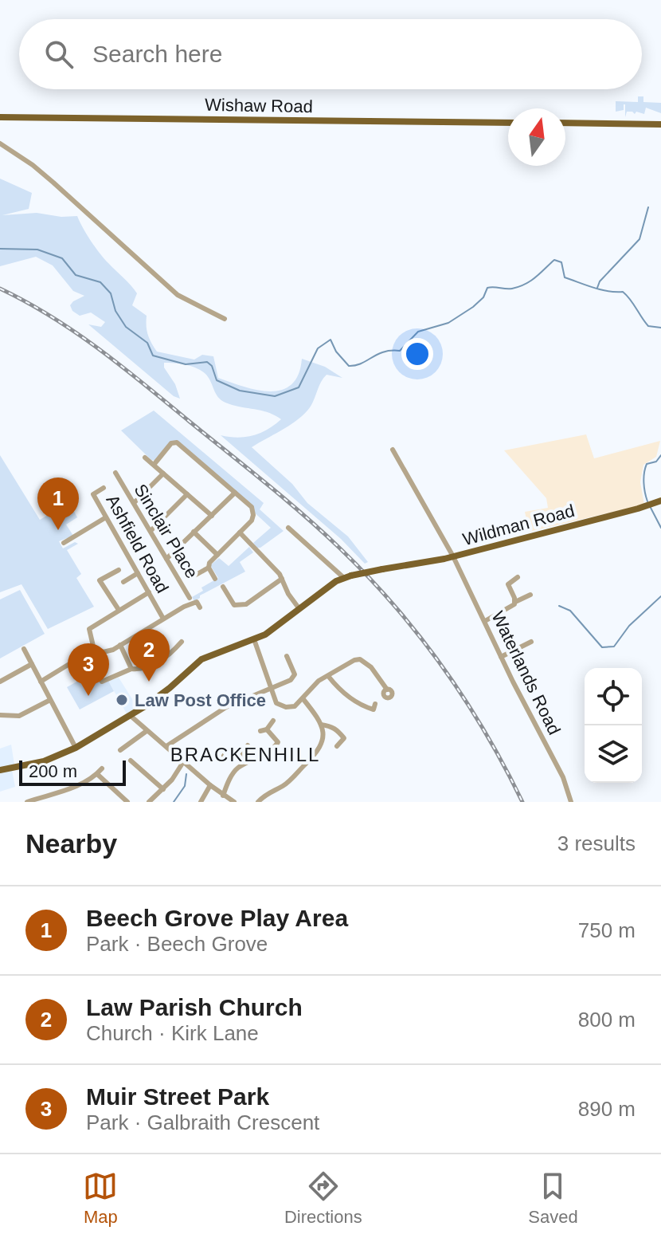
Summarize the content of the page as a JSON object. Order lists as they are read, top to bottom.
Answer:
{
  "streets": {
    "main road": ["Wishaw Road", "Wildman Road"],
    "street": ["Sinclair Place", "Ashfield Road", "Waterlands Road"]
  },
  "crossings": [
    ["Wildman Road", "Waterlands Road"]
  ],
  "districts": ["BRACKENHILL"],
  "places": ["Law Post Office"],
  "scale_bar": "200 m",
  "north": "top",
  "page": {
    "search": "Search here",
    "pins": ["1", "2", "3"],
    "scale": "200 m",
    "heading": ["Nearby", "3 results"],
    "list": [
      {
        "mark": "1",
        "name": "Beech Grove Play Area",
        "note": "Park · Beech Grove",
        "value": "750 m"
      },
      {
        "mark": "2",
        "name": "Law Parish Church",
        "note": "Church · Kirk Lane",
        "value": "800 m"
      },
      {
        "mark": "3",
        "name": "Muir Street Park",
        "note": "Park · Galbraith Crescent",
        "value": "890 m"
      }
    ],
    "nav": ["Map", "Directions", "Saved"]
  }
}
